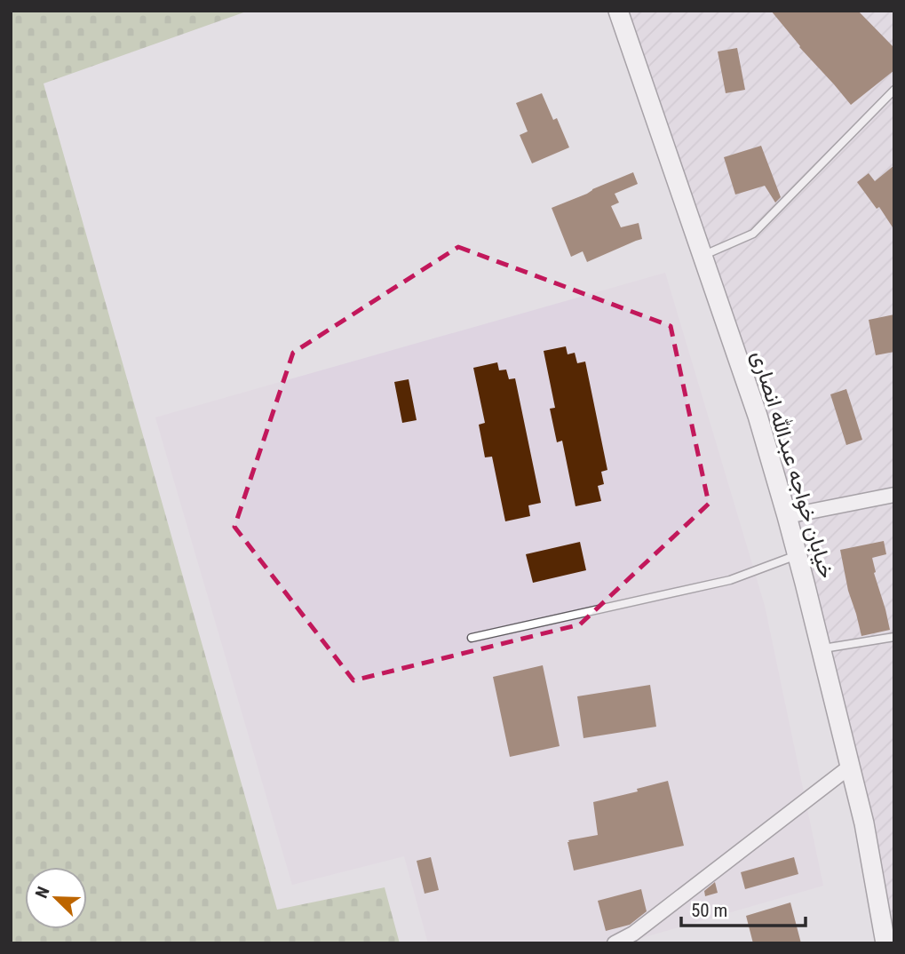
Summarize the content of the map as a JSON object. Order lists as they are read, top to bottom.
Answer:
{
  "streets": {
    "street": ["خیابان خواجه عبدالله انصاری"]
  },
  "scale_bar": "50 m",
  "north": "top left"
}
